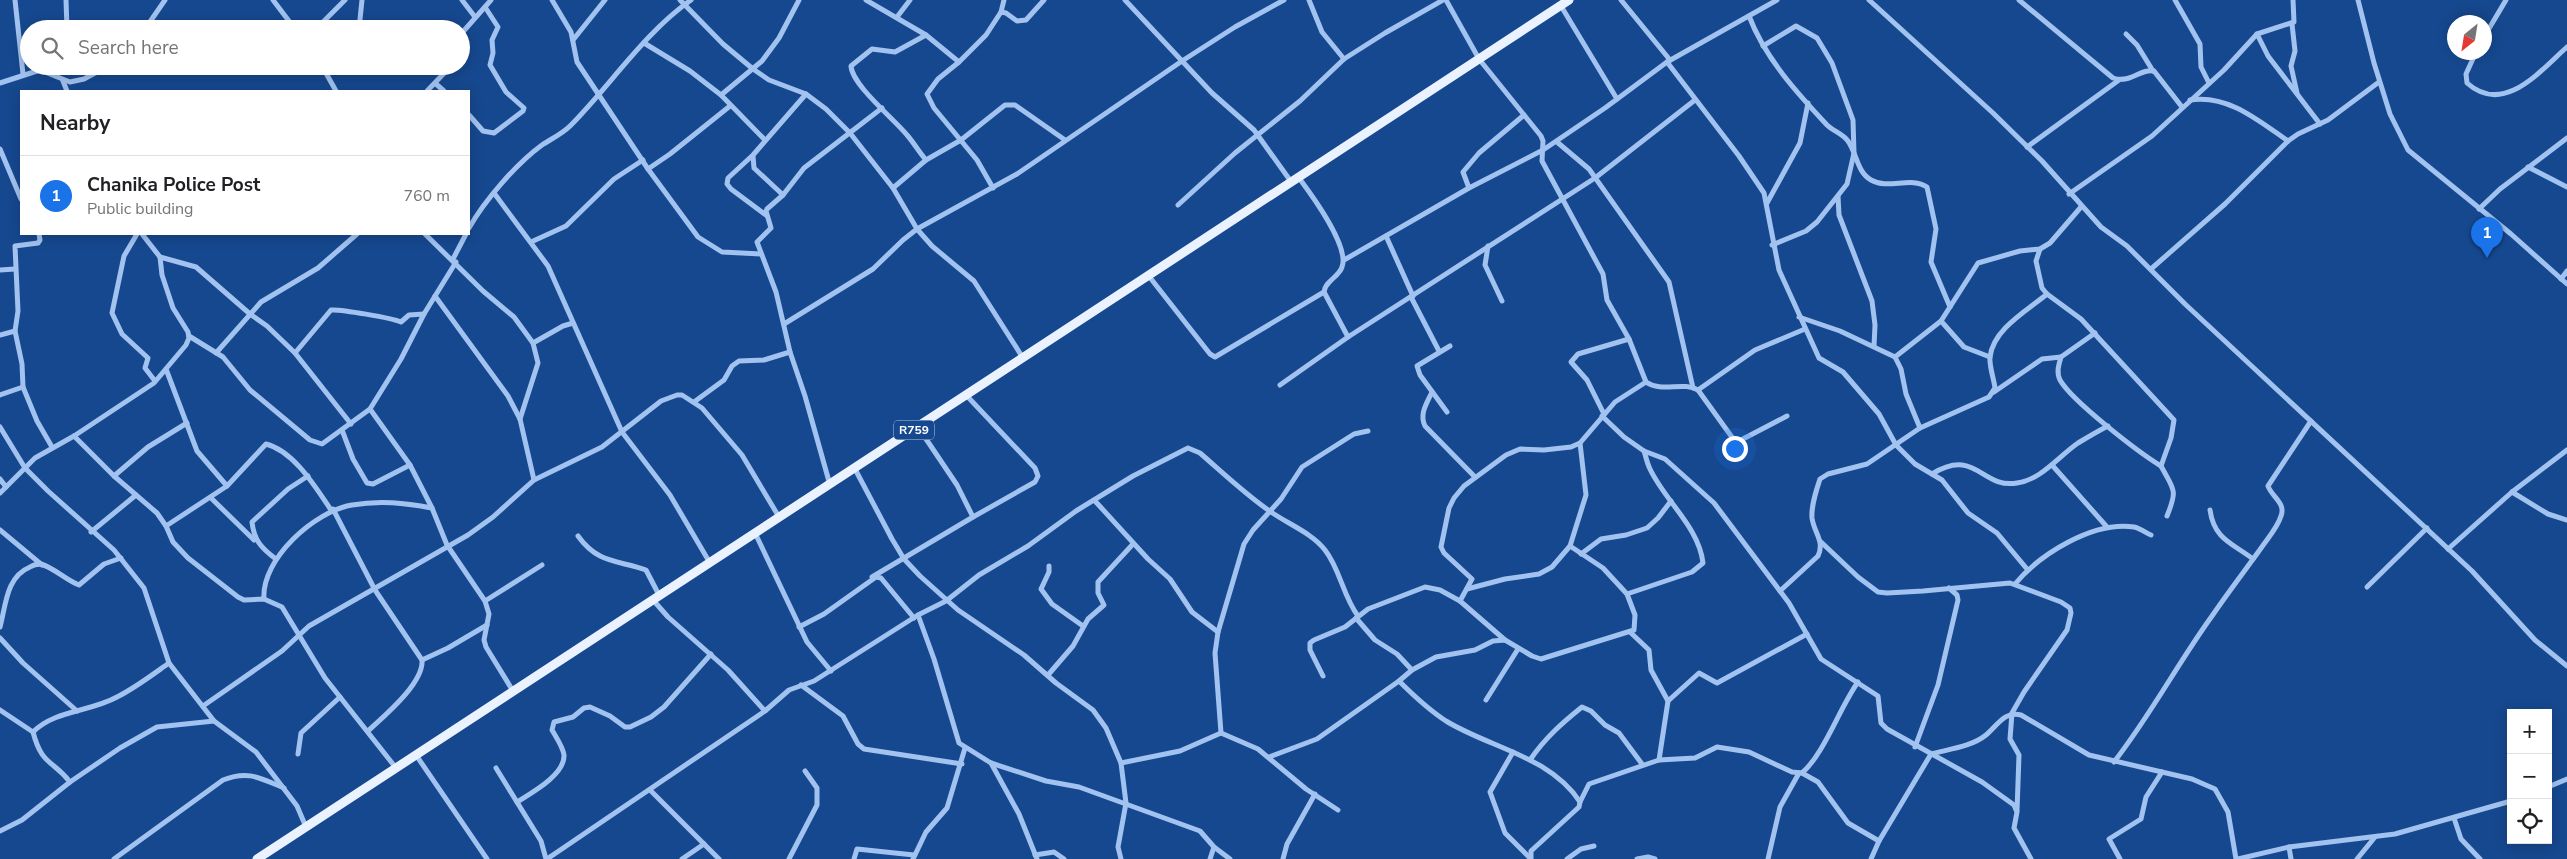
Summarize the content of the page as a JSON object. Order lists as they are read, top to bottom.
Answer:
{
  "streets": {
    "main road": ["R759"]
  },
  "north": "bottom left",
  "page": {
    "search": "Search here",
    "heading": "Nearby",
    "list": [
      {
        "mark": "1",
        "name": "Chanika Police Post",
        "note": "Public building",
        "value": "760 m"
      }
    ],
    "pins": "1",
    "map_buttons": ["+", "−"]
  }
}
